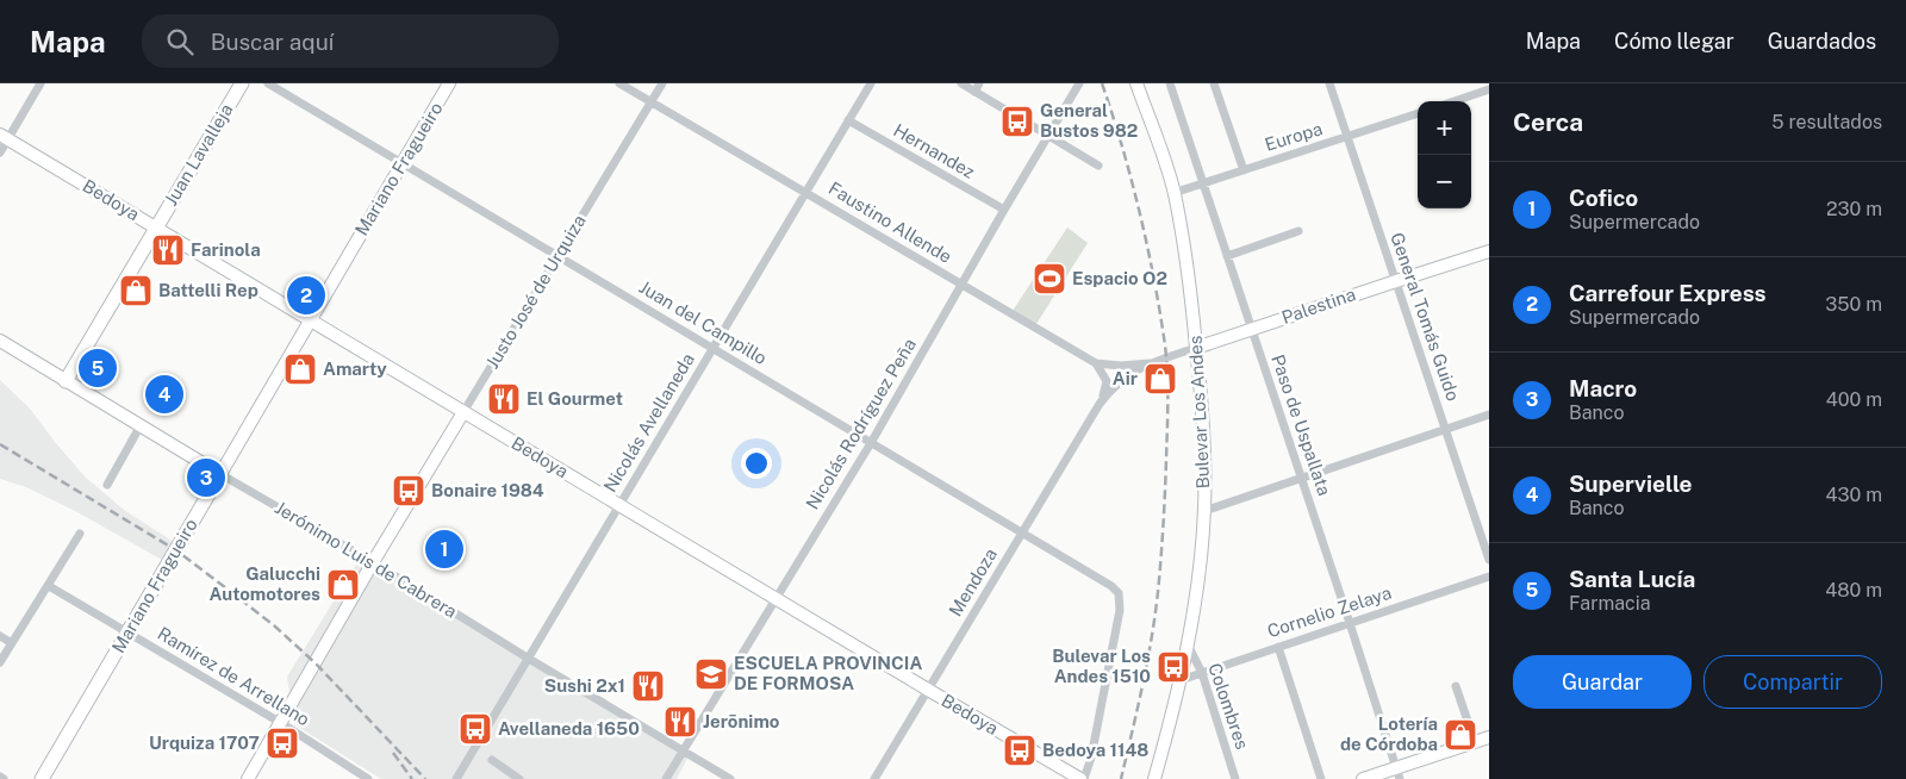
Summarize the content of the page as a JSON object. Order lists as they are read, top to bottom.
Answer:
{
  "streets": {
    "main road": [
      "Juan Lavalleja",
      "Mariano Fragueiro",
      "Bedoya",
      "Justo José de Urquiza",
      "Palestina",
      "Bulevar Los Andes",
      "Jerónimo Luis de Cabrera"
    ],
    "street": [
      "Europa",
      "Hernandez",
      "Faustino Allende",
      "General Tomás Guido",
      "Juan del Campillo",
      "Nicolás Avellaneda",
      "Nicolás Rodríguez Peña",
      "Paso de Uspallata",
      "Mendoza",
      "Cornelio Zelaya",
      "Ramírez de Arrellano",
      "Colombres"
    ]
  },
  "crossings": [
    ["Europa", "General Tomás Guido"],
    ["Europa", "Bulevar Los Andes"],
    ["Europa", "Paso de Uspallata"],
    ["Hernandez", "Nicolás Avellaneda"],
    ["Hernandez", "Nicolás Rodríguez Peña"],
    ["Juan Lavalleja", "Bedoya"],
    ["Juan Lavalleja", "Jerónimo Luis de Cabrera"],
    ["Mariano Fragueiro", "Bedoya"],
    ["Mariano Fragueiro", "Juan del Campillo"],
    ["Mariano Fragueiro", "Jerónimo Luis de Cabrera"],
    ["Mariano Fragueiro", "Ramírez de Arrellano"],
    ["Bedoya", "Justo José de Urquiza"],
    ["Bedoya", "Juan del Campillo"],
    ["Bedoya", "Nicolás Avellaneda"],
    ["Bedoya", "Nicolás Rodríguez Peña"],
    ["Bedoya", "Mendoza"],
    ["Faustino Allende", "Justo José de Urquiza"],
    ["Faustino Allende", "Palestina"],
    ["Faustino Allende", "Nicolás Avellaneda"],
    ["Faustino Allende", "Nicolás Rodríguez Peña"],
    ["Faustino Allende", "Mendoza"],
    ["Justo José de Urquiza", "Juan del Campillo"],
    ["Justo José de Urquiza", "Jerónimo Luis de Cabrera"],
    ["Justo José de Urquiza", "Ramírez de Arrellano"],
    ["Palestina", "General Tomás Guido"],
    ["Palestina", "Bulevar Los Andes"],
    ["Palestina", "Paso de Uspallata"],
    ["Palestina", "Mendoza"],
    ["Juan del Campillo", "Nicolás Avellaneda"],
    ["Juan del Campillo", "Nicolás Rodríguez Peña"],
    ["Juan del Campillo", "Mendoza"],
    ["Bulevar Los Andes", "Cornelio Zelaya"],
    ["Bulevar Los Andes", "Colombres"],
    ["Nicolás Avellaneda", "Jerónimo Luis de Cabrera"],
    ["Nicolás Rodríguez Peña", "Jerónimo Luis de Cabrera"],
    ["Paso de Uspallata", "Cornelio Zelaya"],
    ["Cornelio Zelaya", "Colombres"]
  ],
  "places": {
    "bus stop": [
      "General Bustos 982",
      "Bonaire 1984",
      "Bulevar Los Andes 1510",
      "Avellaneda 1650",
      "Urquiza 1707",
      "Bedoya 1148"
    ],
    "restaurant": [
      "Farinola",
      "El Gourmet",
      "Sushi 2x1",
      "Jerōnimo"
    ],
    "sports": ["Espacio O2"],
    "shop": [
      "Battelli Rep",
      "Amarty",
      "Air",
      "Galucchi Automotores",
      "Lotería de Córdoba"
    ],
    "school or university": ["ESCUELA PROVINCIA DE FORMOSA"]
  },
  "page": {
    "header": "Mapa",
    "search": "Buscar aquí",
    "nav": ["Mapa", "Cómo llegar", "Guardados"],
    "heading": ["Cerca", "5 resultados"],
    "map_buttons": ["+", "−"],
    "list": [
      {
        "mark": "1",
        "name": "Cofico",
        "note": "Supermercado",
        "value": "230 m"
      },
      {
        "mark": "2",
        "name": "Carrefour Express",
        "note": "Supermercado",
        "value": "350 m"
      },
      {
        "mark": "3",
        "name": "Macro",
        "note": "Banco",
        "value": "400 m"
      },
      {
        "mark": "4",
        "name": "Supervielle",
        "note": "Banco",
        "value": "430 m"
      },
      {
        "mark": "5",
        "name": "Santa Lucía",
        "note": "Farmacia",
        "value": "480 m"
      }
    ],
    "pins": [
      "2",
      "5",
      "4",
      "3",
      "1"
    ],
    "buttons": ["Guardar", "Compartir"]
  }
}
